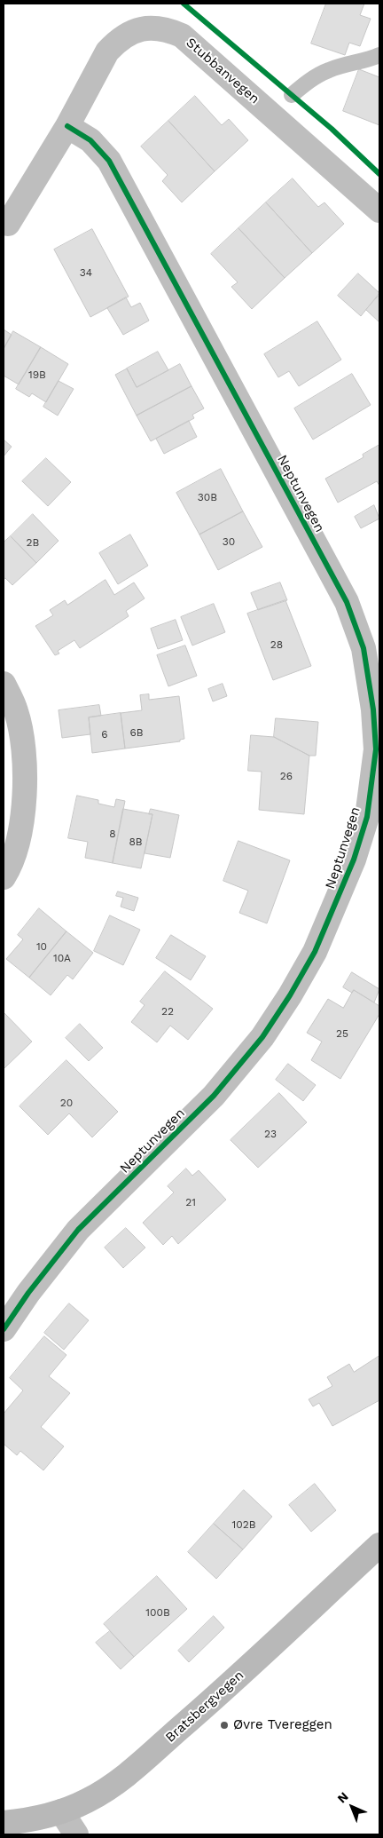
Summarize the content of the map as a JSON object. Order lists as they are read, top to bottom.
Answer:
{
  "streets": {
    "main road": ["Bratsbergvegen"],
    "street": ["Stubbanvegen", "Neptunvegen"]
  },
  "crossings": [
    ["Stubbanvegen", "Neptunvegen"]
  ],
  "places": ["Øvre Tvereggen"],
  "house_numbers": [
    "34",
    "19B",
    "30B",
    "30",
    "2B",
    "28",
    "6B",
    "6",
    "26",
    "8",
    "8B",
    "10",
    "10A",
    "22",
    "25",
    "20",
    "23",
    "21",
    "102B",
    "100B"
  ],
  "north": "top left"
}
